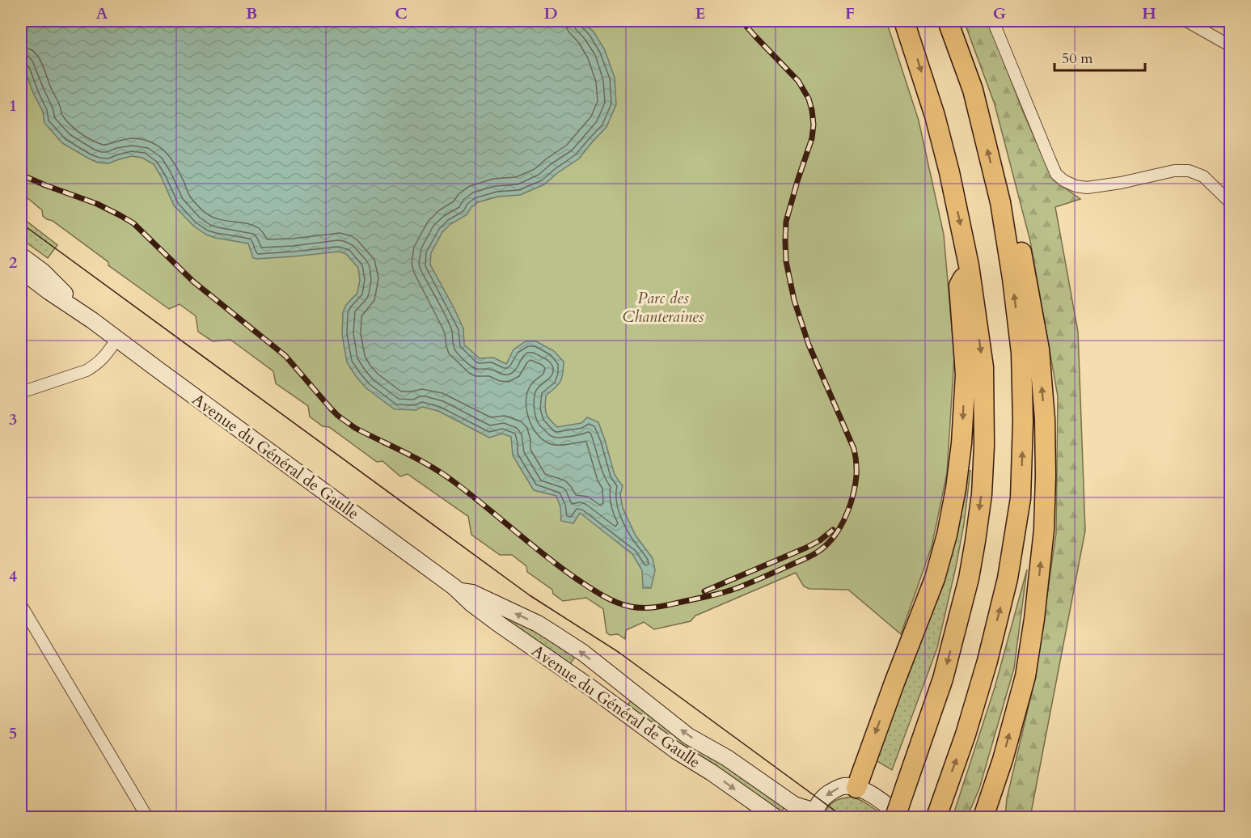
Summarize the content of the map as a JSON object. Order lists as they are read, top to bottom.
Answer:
{
  "streets": {
    "main road": ["Avenue du Général de Gaulle"]
  },
  "parks": ["Parc des Chanteraines"],
  "scale_bar": "50 m",
  "grid": {
    "columns": [
      "A",
      "B",
      "C",
      "D",
      "E",
      "F",
      "G",
      "H"
    ],
    "rows": [
      "1",
      "2",
      "3",
      "4",
      "5"
    ]
  }
}
